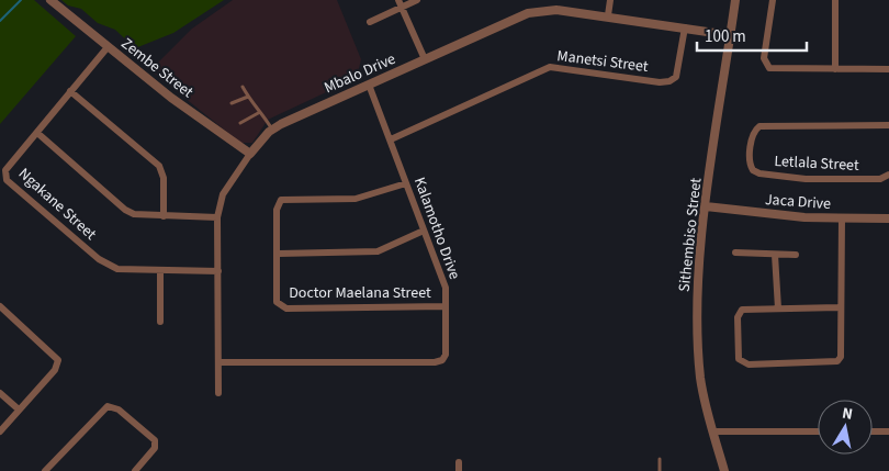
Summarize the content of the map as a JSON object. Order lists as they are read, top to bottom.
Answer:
{
  "streets": {
    "street": [
      "Manetsi Street",
      "Zembe Street",
      "Mbalo Drive",
      "Letlala Street",
      "Jaca Drive",
      "Ngakane Street",
      "Kalamotho Drive",
      "Sithembiso Street",
      "Doctor Maelana Street"
    ]
  },
  "crossings": [
    ["Manetsi Street", "Mbalo Drive"],
    ["Manetsi Street", "Kalamotho Drive"],
    ["Zembe Street", "Mbalo Drive"],
    ["Zembe Street", "Ngakane Street"],
    ["Mbalo Drive", "Ngakane Street"],
    ["Mbalo Drive", "Kalamotho Drive"],
    ["Mbalo Drive", "Sithembiso Street"],
    ["Jaca Drive", "Sithembiso Street"],
    ["Kalamotho Drive", "Doctor Maelana Street"]
  ],
  "scale_bar": "100 m",
  "north": "top"
}
